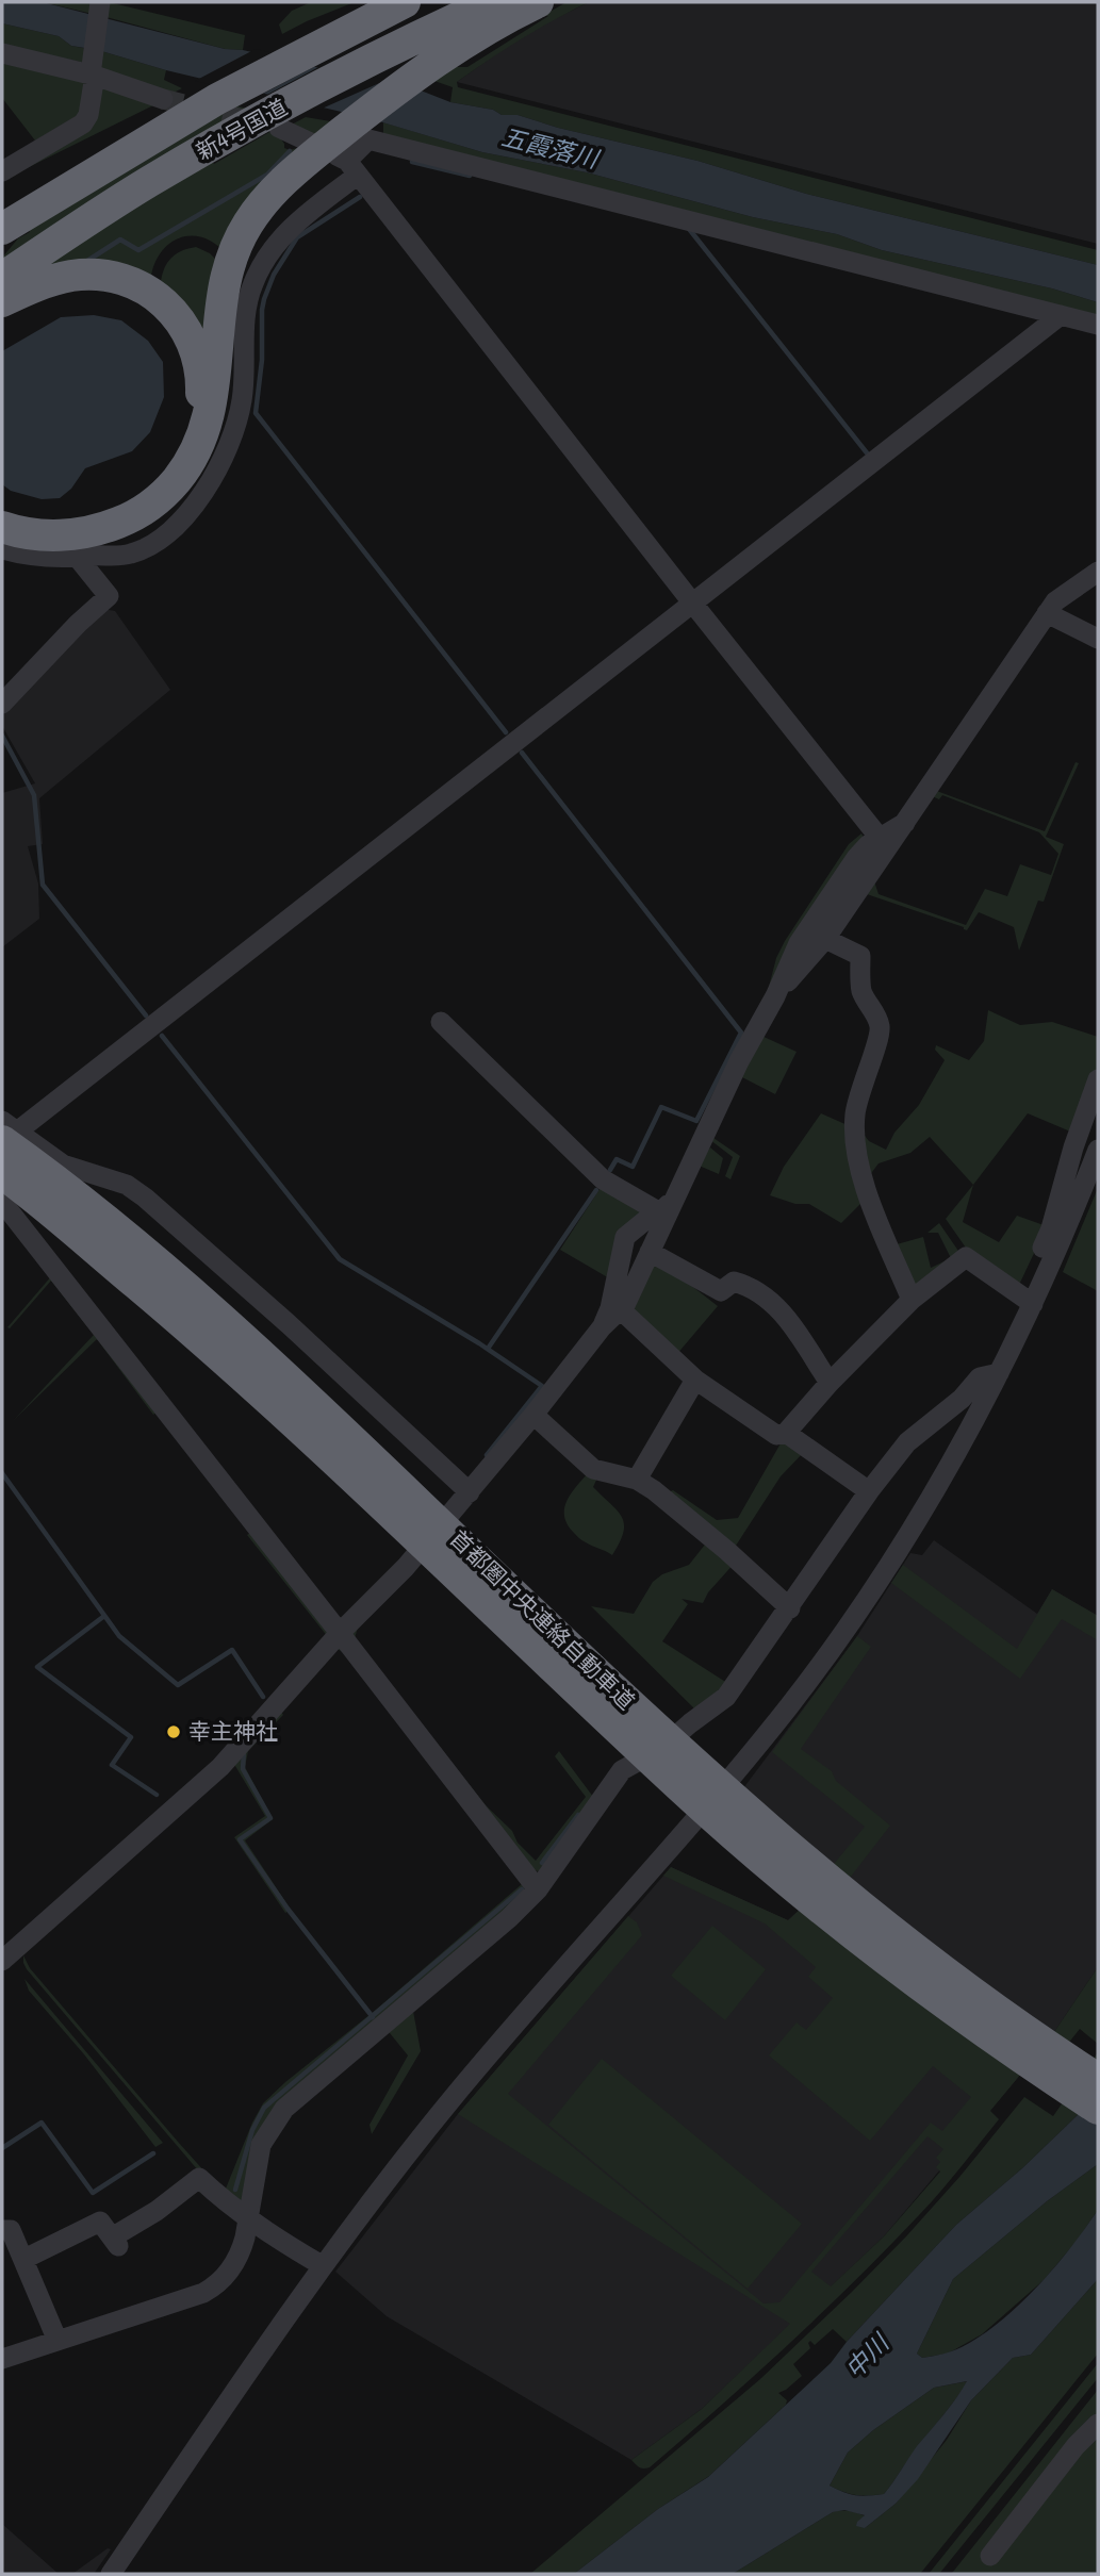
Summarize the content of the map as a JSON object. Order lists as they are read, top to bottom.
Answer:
{
  "streets": {
    "highway": ["新4号国道", "首都圏中央連絡自動車道"]
  },
  "water": ["五霞落川", "中川"],
  "places": ["幸主神社"]
}
